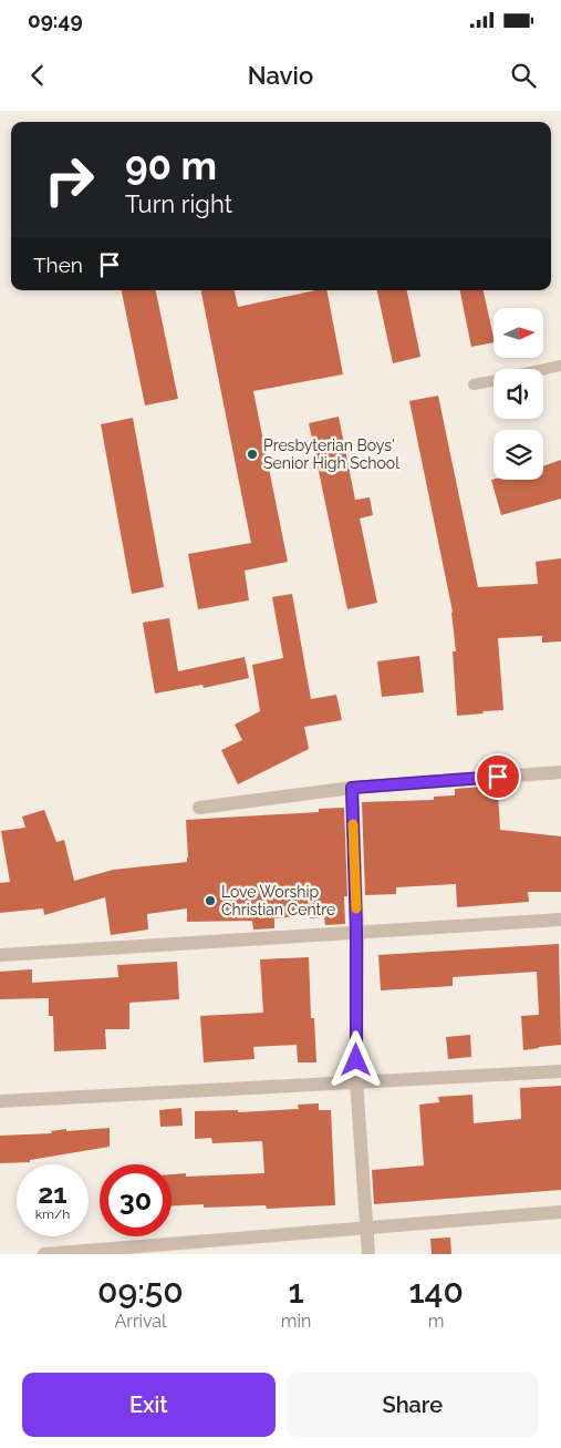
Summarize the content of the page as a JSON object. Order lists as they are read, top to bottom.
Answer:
{
  "places": ["Presbyterian Boys' Senior High School", "Love Worship Christian Centre"],
  "north": "right",
  "page": {
    "status": "09:49",
    "header": "Navio",
    "turn": ["90 m", "Turn right"],
    "then": "Then",
    "speed": "21 km/h",
    "limit": "30",
    "eta": [
      "09:50",
      "Arrival",
      "1",
      "min",
      "140",
      "m"
    ],
    "buttons": ["Exit", "Share"]
  }
}
